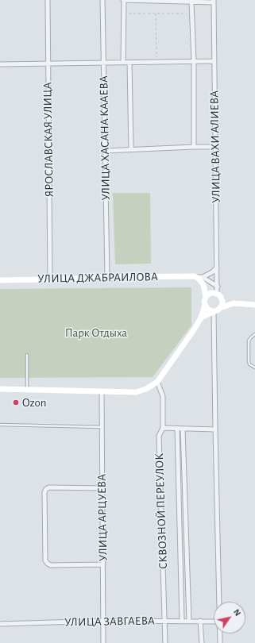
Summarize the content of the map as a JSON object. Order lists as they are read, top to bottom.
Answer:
{
  "streets": {
    "street": [
      "УЛИЦА ХАСАНА КААЕВА",
      "ЯРОСЛАВСКАЯ УЛИЦА",
      "УЛИЦА ВАХИ АЛИЕВА",
      "УЛИЦА ДЖАБРАИЛОВА",
      "СКВОЗНОЙ ПЕРЕУЛОК",
      "УЛИЦА АРЦУЕВА",
      "УЛИЦА ЗАВГАЕВА"
    ]
  },
  "crossings": [
    ["УЛИЦА ХАСАНА КААЕВА", "УЛИЦА ДЖАБРАИЛОВА"],
    ["ЯРОСЛАВСКАЯ УЛИЦА", "УЛИЦА ДЖАБРАИЛОВА"],
    ["УЛИЦА ВАХИ АЛИЕВА", "УЛИЦА ДЖАБРАИЛОВА"],
    ["СКВОЗНОЙ ПЕРЕУЛОК", "УЛИЦА ЗАВГАЕВА"],
    ["УЛИЦА АРЦУЕВА", "УЛИЦА ЗАВГАЕВА"]
  ],
  "parks": ["Парк Отдыха"],
  "places": ["Ozon"],
  "north": "top right"
}
